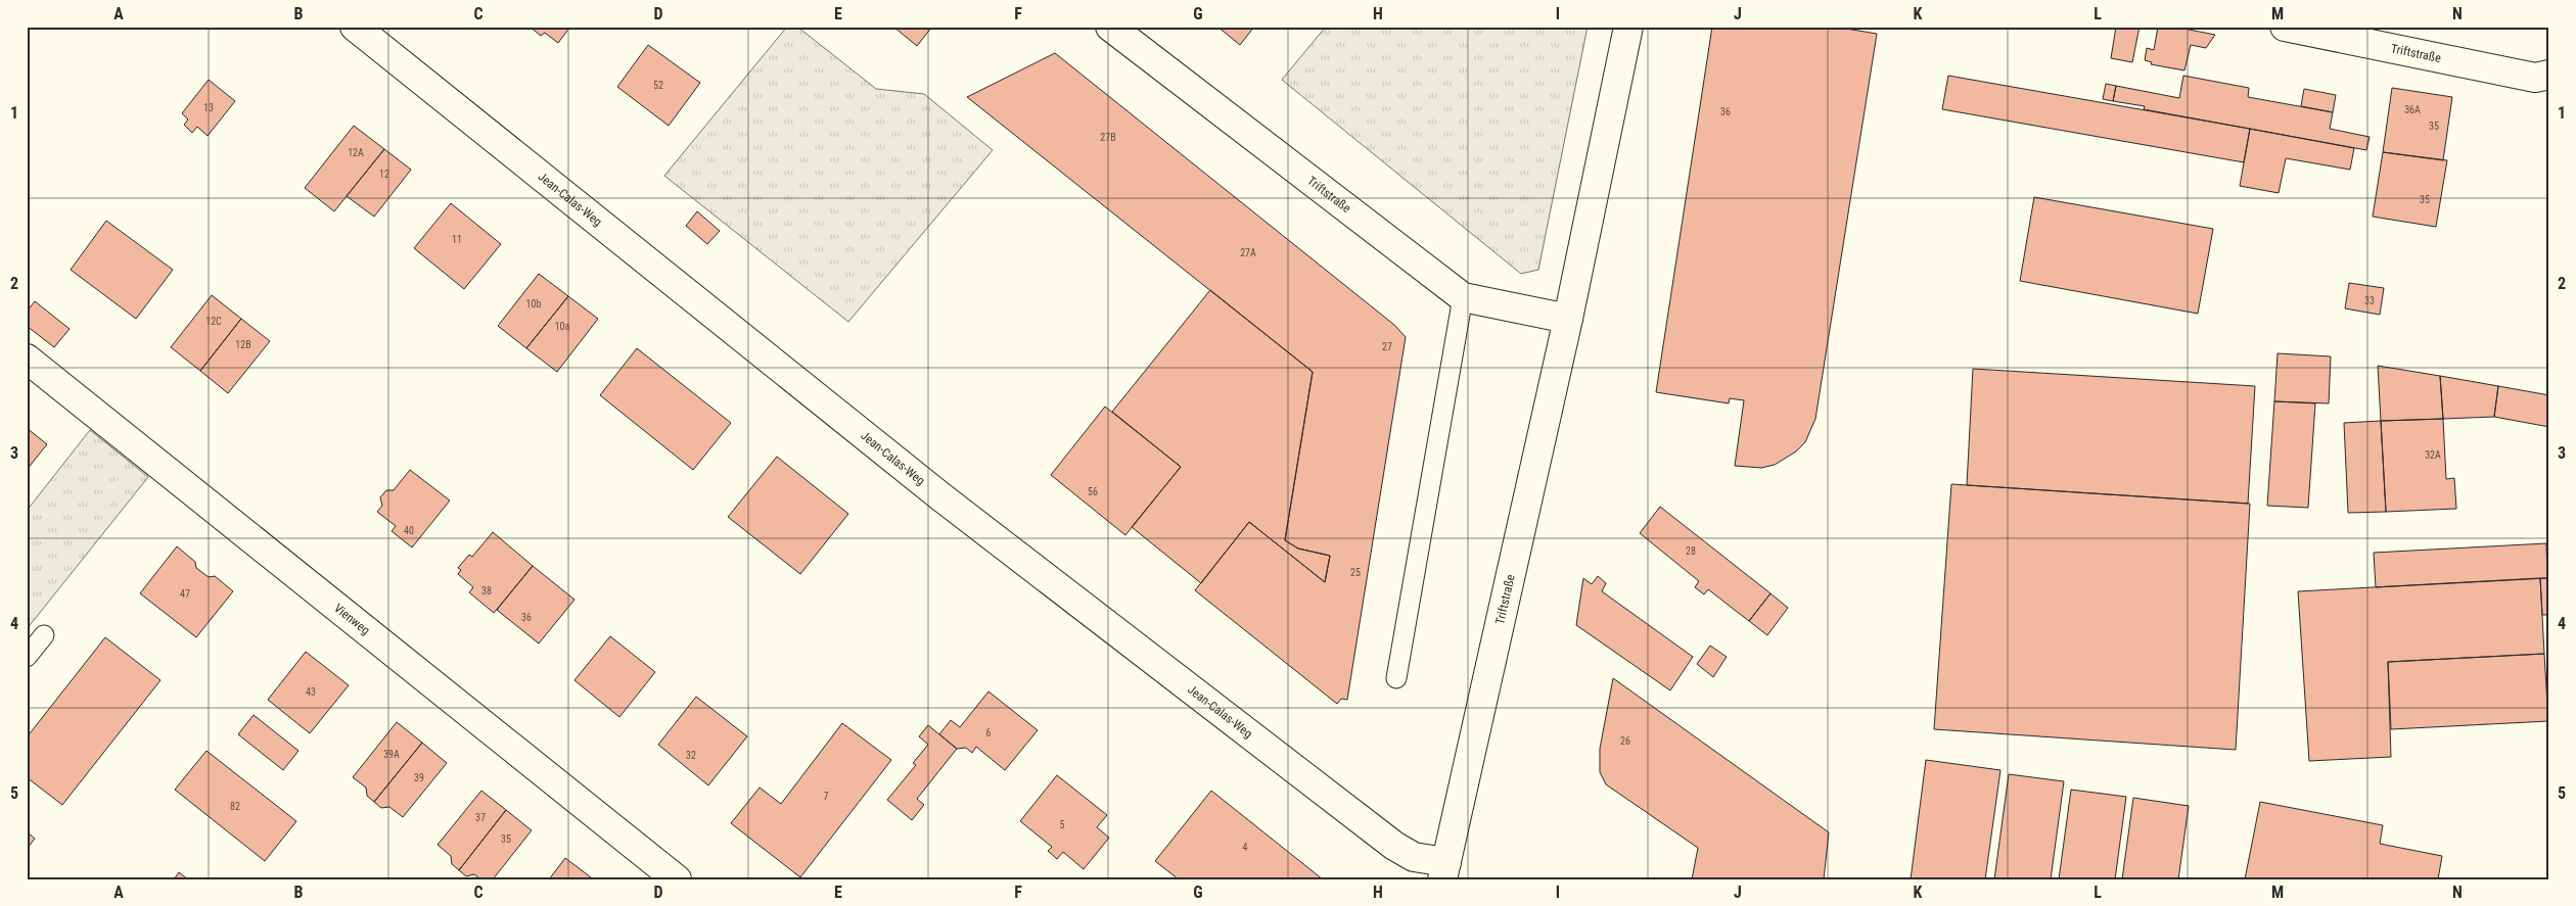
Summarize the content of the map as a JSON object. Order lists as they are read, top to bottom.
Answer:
{
  "streets": {
    "street": ["Triftstraße", "Jean-Calas-Weg", "Vienweg"]
  },
  "crossings": [
    ["Triftstraße", "Jean-Calas-Weg"]
  ],
  "house_numbers": [
    "52",
    "13",
    "36A",
    "36",
    "35",
    "27B",
    "12A",
    "12",
    "35",
    "11",
    "27A",
    "33",
    "10b",
    "12C",
    "10a",
    "12B",
    "27",
    "32A",
    "56",
    "40",
    "28",
    "25",
    "38",
    "47",
    "36",
    "43",
    "6",
    "26",
    "39A",
    "32",
    "39",
    "7",
    "82",
    "37",
    "5",
    "35",
    "4"
  ],
  "grid": {
    "columns": [
      "A",
      "B",
      "C",
      "D",
      "E",
      "F",
      "G",
      "H",
      "I",
      "J",
      "K",
      "L",
      "M",
      "N"
    ],
    "rows": [
      "1",
      "2",
      "3",
      "4",
      "5"
    ]
  }
}
